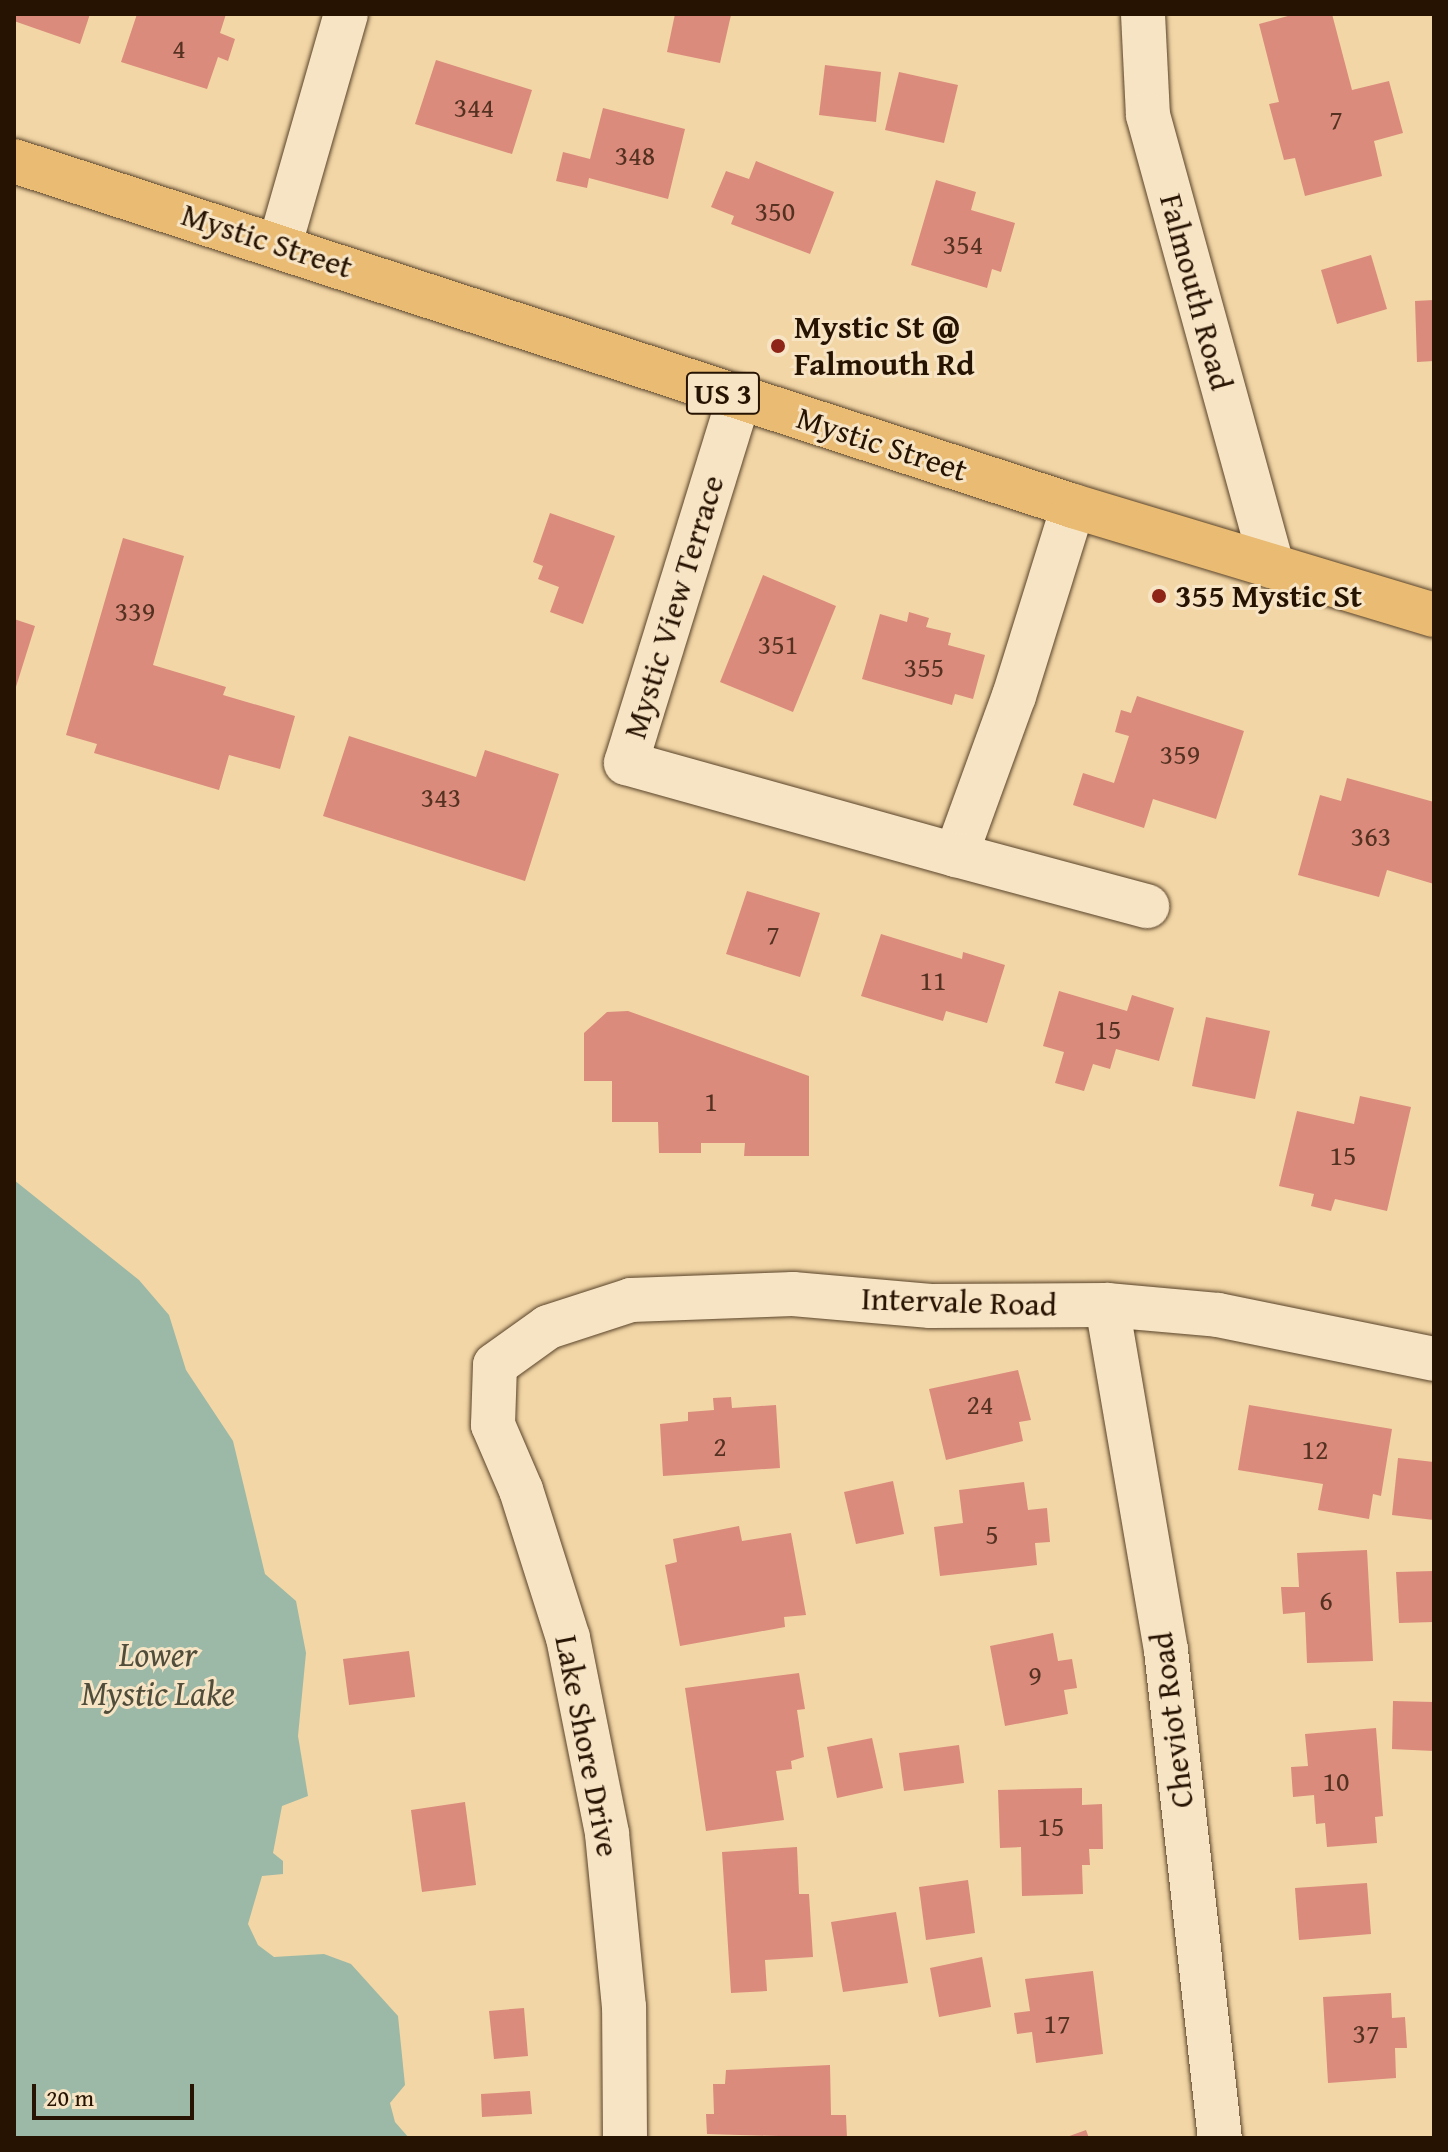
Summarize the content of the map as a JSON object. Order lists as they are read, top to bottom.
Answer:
{
  "streets": {
    "highway": ["Mystic Street", "US 3"],
    "street": [
      "Falmouth Road",
      "Mystic View Terrace",
      "Intervale Road",
      "Cheviot Road",
      "Lake Shore Drive"
    ]
  },
  "crossings": [
    ["Mystic Street", "Falmouth Road"],
    ["Mystic Street", "Mystic View Terrace"],
    ["Intervale Road", "Cheviot Road"],
    ["Intervale Road", "Lake Shore Drive"]
  ],
  "water": ["Lower Mystic Lake"],
  "places": ["Mystic St @ Falmouth Rd", "355 Mystic St"],
  "house_numbers": [
    "4",
    "344",
    "7",
    "348",
    "350",
    "354",
    "339",
    "351",
    "355",
    "359",
    "343",
    "363",
    "7",
    "11",
    "15",
    "1",
    "15",
    "24",
    "2",
    "12",
    "5",
    "6",
    "9",
    "10",
    "15",
    "17",
    "37"
  ],
  "scale_bar": "20 m"
}
